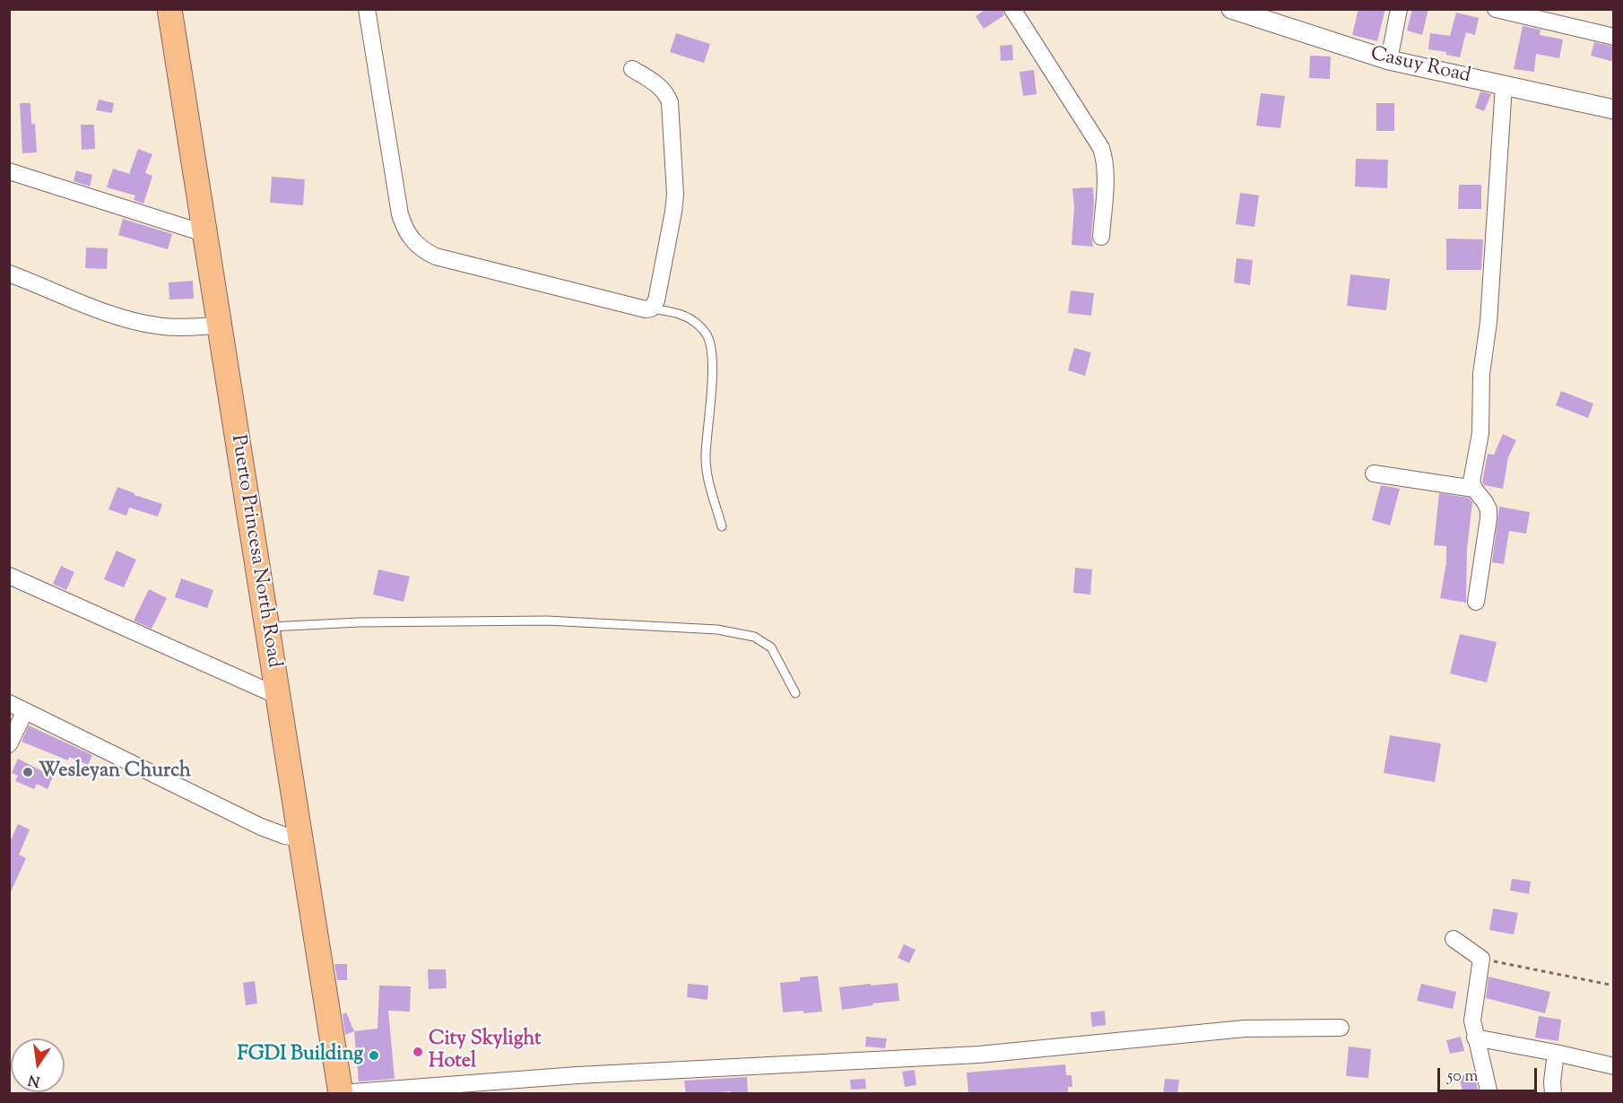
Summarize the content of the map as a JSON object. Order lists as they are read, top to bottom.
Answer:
{
  "streets": {
    "main road": ["Puerto Princesa North Road"],
    "street": ["Casuy Road"]
  },
  "places": ["Wesleyan Church", "City Skylight Hotel", "FGDI Building"],
  "scale_bar": "50 m",
  "north": "bottom"
}
